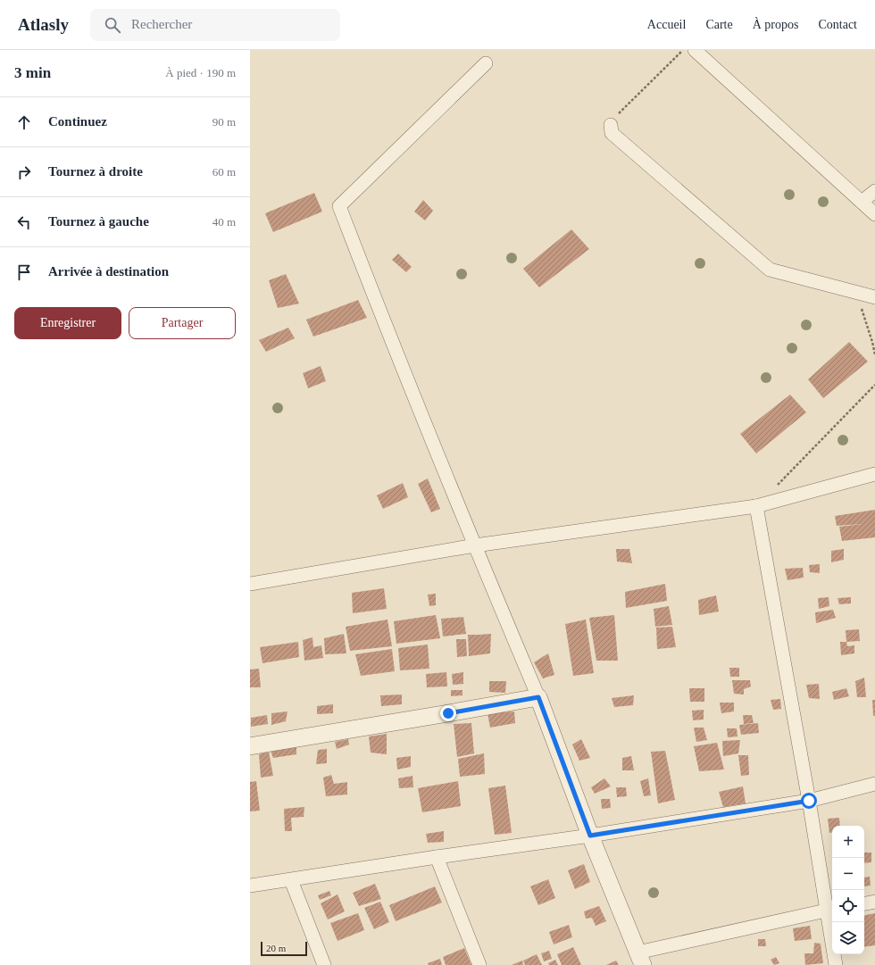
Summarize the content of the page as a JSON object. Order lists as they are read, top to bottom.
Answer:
{
  "scale_bar": "20 m",
  "page": {
    "header": "Atlasly",
    "search": "Rechercher",
    "nav": [
      "Accueil",
      "Carte",
      "À propos",
      "Contact"
    ],
    "heading": ["3 min", "À pied · 190 m"],
    "list": [
      ["Continuez", "90 m"],
      ["Tournez à droite", "60 m"],
      ["Tournez à gauche", "40 m"],
      "Arrivée à destination"
    ],
    "buttons": ["Enregistrer", "Partager"],
    "map_buttons": ["+", "−"],
    "scale": "20 m"
  }
}
